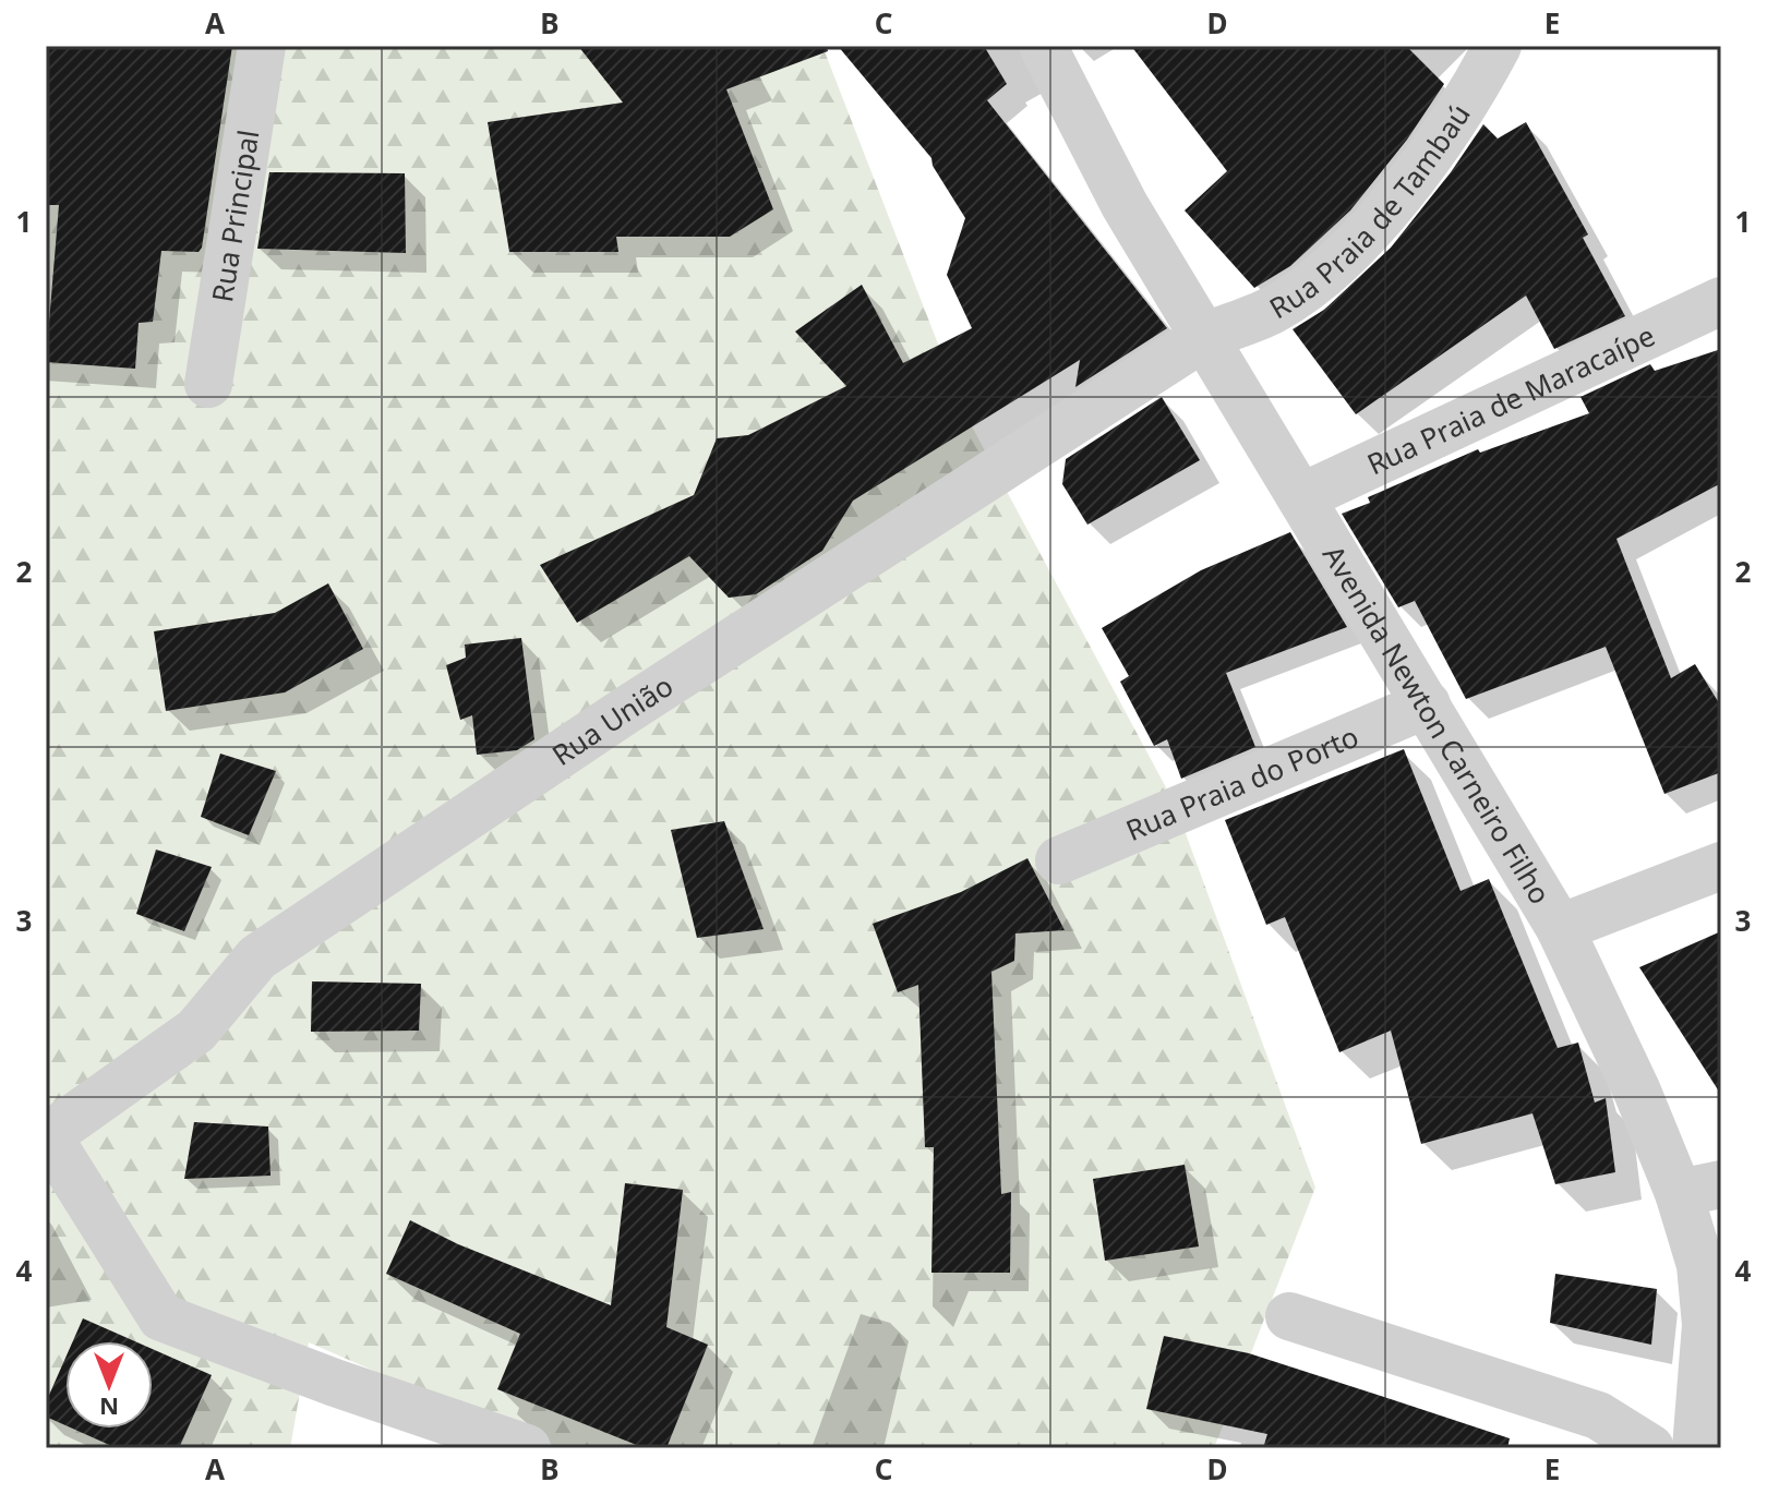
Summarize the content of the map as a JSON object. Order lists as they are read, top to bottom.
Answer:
{
  "streets": {
    "street": [
      "Rua Praia de Tambaú",
      "Rua Principal",
      "Rua Praia de Maracaípe",
      "Rua União",
      "Avenida Newton Carneiro Filho",
      "Rua Praia do Porto"
    ]
  },
  "crossings": [
    ["Rua Praia de Tambaú", "Rua União"],
    ["Rua Praia de Tambaú", "Avenida Newton Carneiro Filho"],
    ["Rua Praia de Maracaípe", "Avenida Newton Carneiro Filho"],
    ["Rua União", "Avenida Newton Carneiro Filho"],
    ["Avenida Newton Carneiro Filho", "Rua Praia do Porto"]
  ],
  "north": "bottom",
  "grid": {
    "columns": [
      "A",
      "B",
      "C",
      "D",
      "E"
    ],
    "rows": [
      "1",
      "2",
      "3",
      "4"
    ]
  }
}
